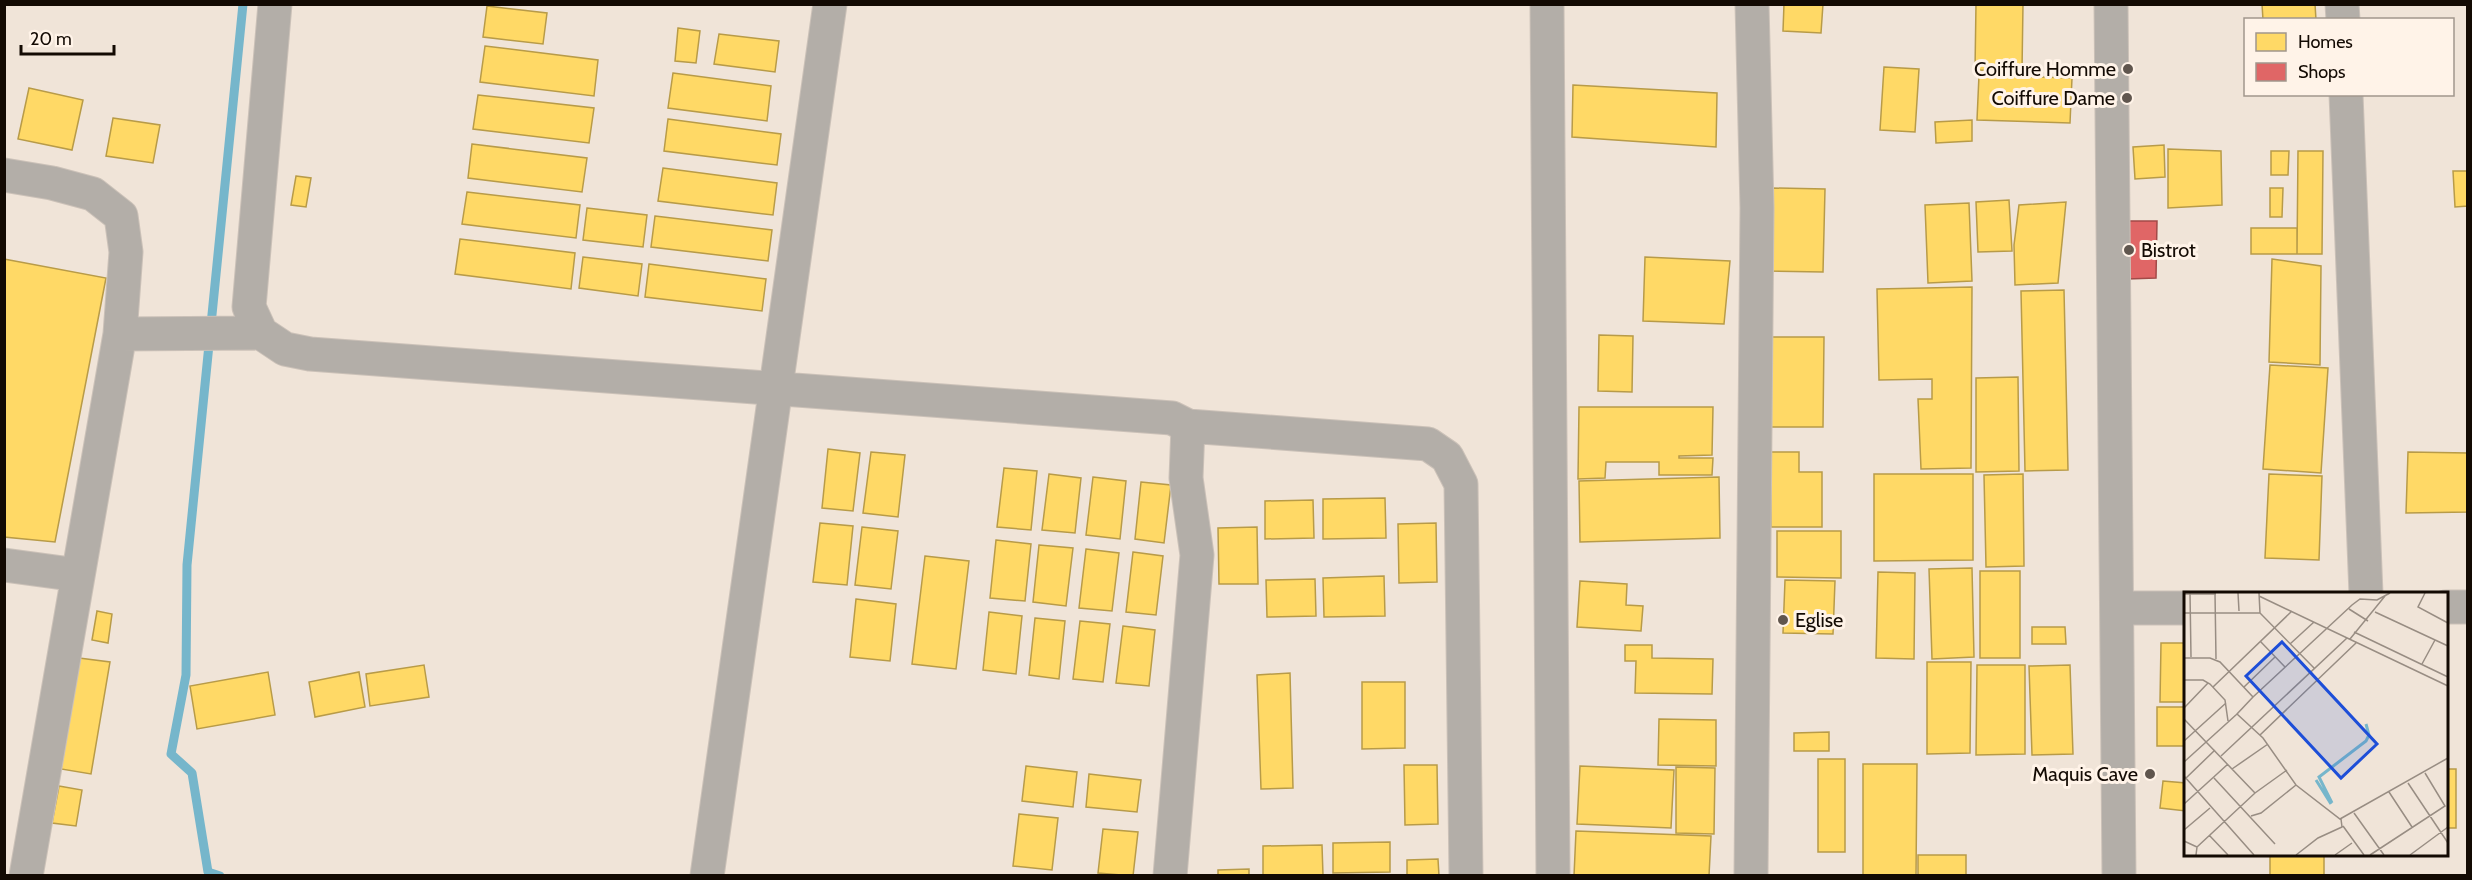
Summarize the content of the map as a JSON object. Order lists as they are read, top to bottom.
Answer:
{
  "places": [
    "Coiffure Homme",
    "Coiffure Dame",
    "Bistrot",
    "Eglise",
    "Maquis Cave"
  ],
  "legend": ["Homes", "Shops"],
  "scale_bar": "20 m"
}
